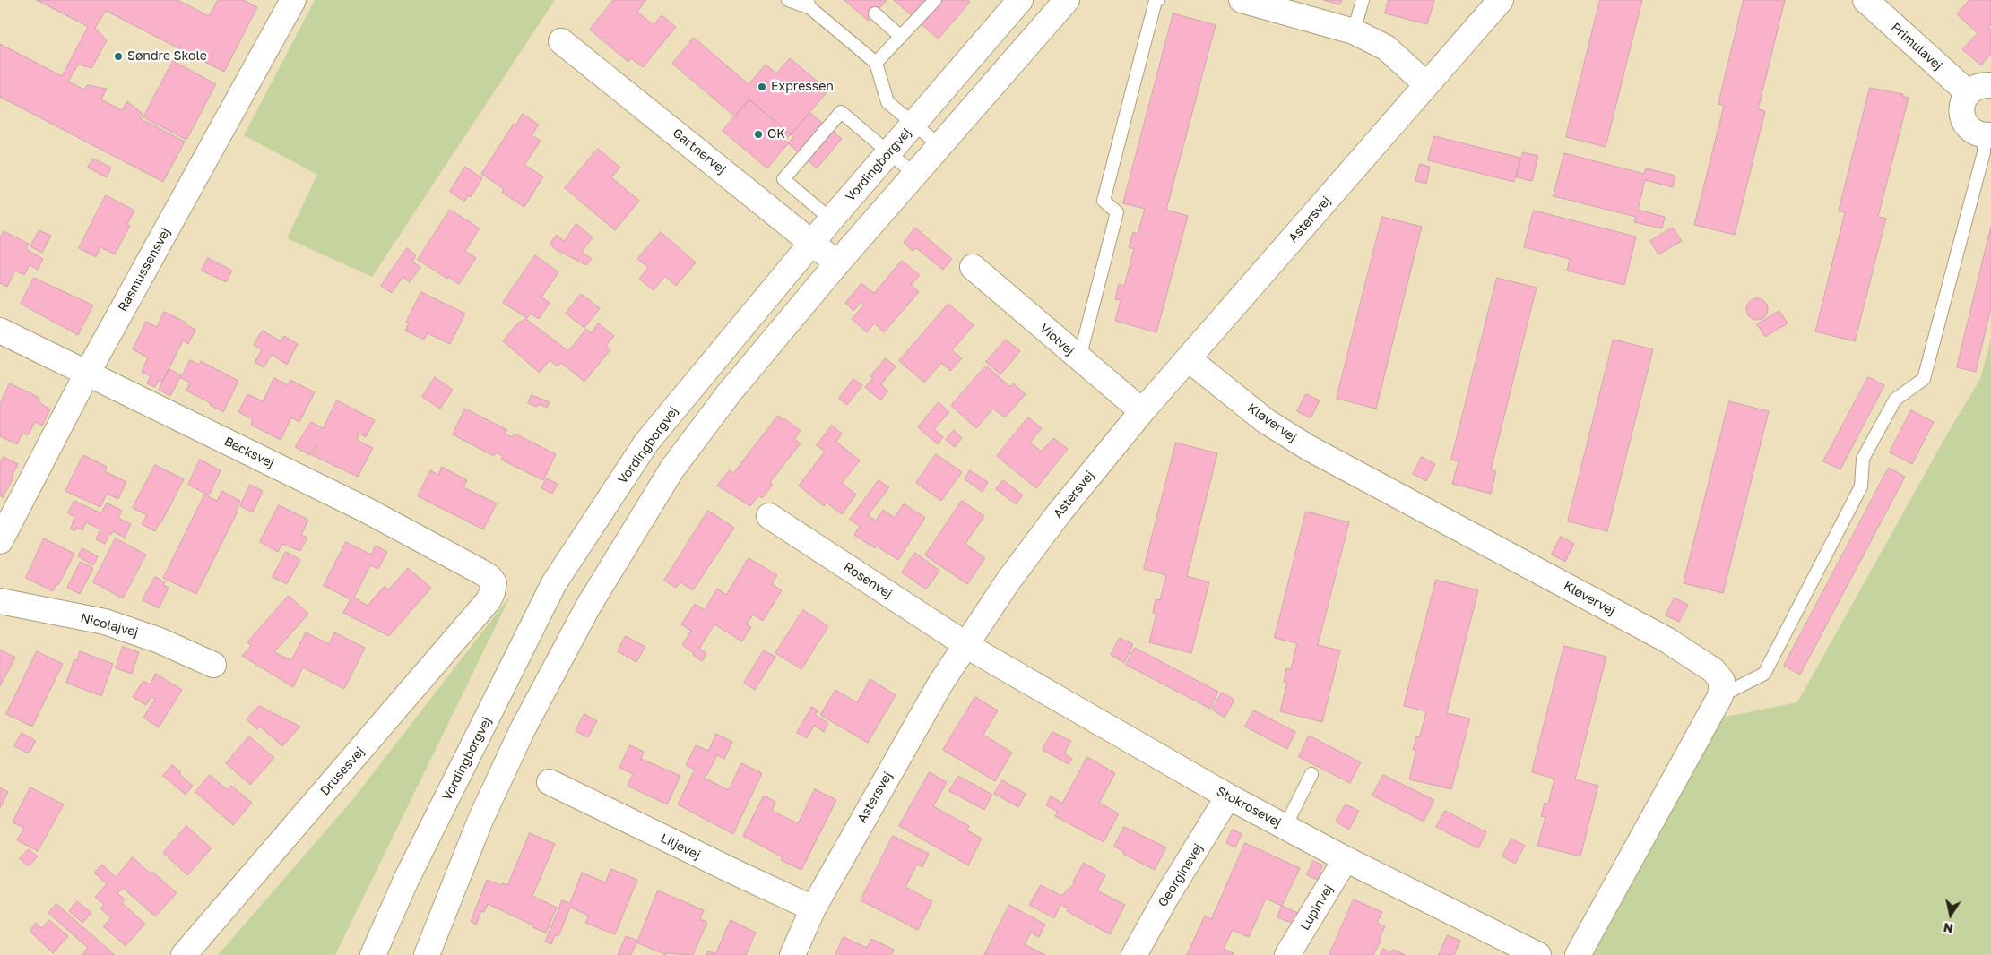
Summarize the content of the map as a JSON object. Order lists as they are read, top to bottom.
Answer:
{
  "streets": {
    "street": [
      "Primulavej",
      "Gartnervej",
      "Vordingborgvej",
      "Astersvej",
      "Rasmussensvej",
      "Violvej",
      "Kløvervej",
      "Becksvej",
      "Rosenvej",
      "Nicolajvej",
      "Drusesvej",
      "Stokrosevej",
      "Liljevej",
      "Georginevej",
      "Lupinvej"
    ]
  },
  "crossings": [
    ["Gartnervej", "Vordingborgvej"],
    ["Astersvej", "Violvej"],
    ["Astersvej", "Kløvervej"],
    ["Astersvej", "Rosenvej"],
    ["Astersvej", "Stokrosevej"],
    ["Astersvej", "Liljevej"],
    ["Rasmussensvej", "Becksvej"],
    ["Becksvej", "Drusesvej"],
    ["Rosenvej", "Stokrosevej"],
    ["Stokrosevej", "Georginevej"],
    ["Stokrosevej", "Lupinvej"]
  ],
  "places": ["Søndre Skole", "Expressen", "OK"],
  "north": "bottom"
}
